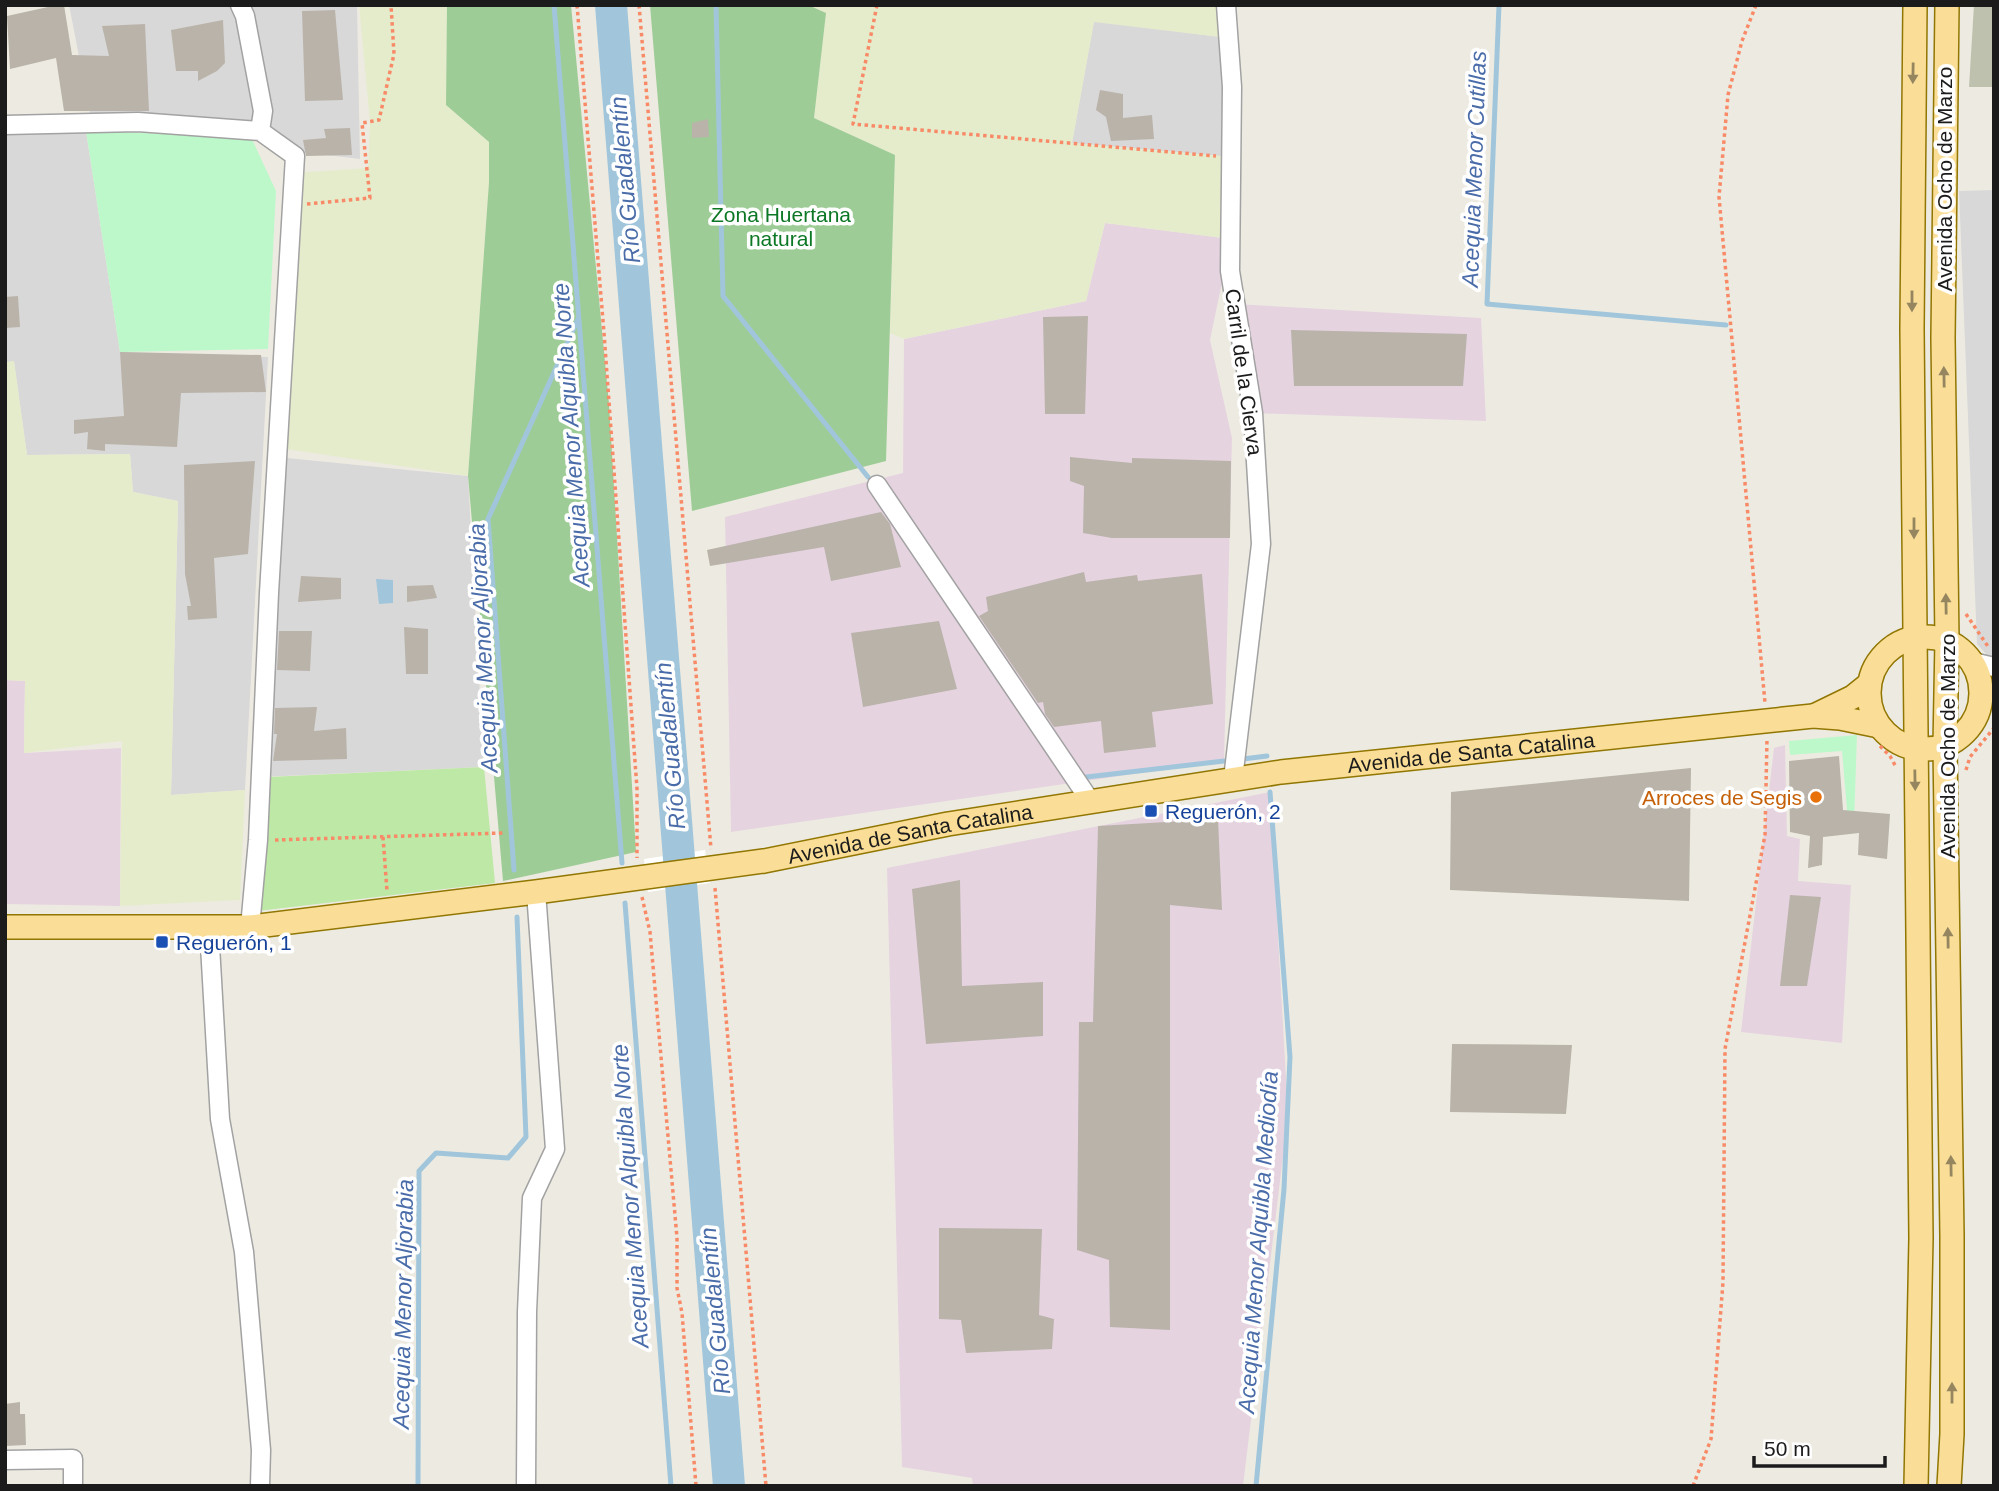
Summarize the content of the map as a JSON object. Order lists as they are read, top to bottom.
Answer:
{
  "streets": {
    "main road": ["Avenida Ocho de Marzo", "Avenida de Santa Catalina"],
    "street": ["Carril de la Cierva"]
  },
  "crossings": [
    ["Carril de la Cierva", "Avenida de Santa Catalina"]
  ],
  "water": [
    "Acequia Menor Cutillas",
    "Río Guadalentín",
    "Acequia Menor Alquibla Norte",
    "Acequia Menor Aljorabia",
    "Acequia Menor Alquibla Mediodía"
  ],
  "parks": ["Zona Huertana natural"],
  "places": {
    "other": ["Arroces de Segis"],
    "transit": ["Reguerón, 2", "Reguerón, 1"]
  },
  "scale_bar": "50 m"
}
